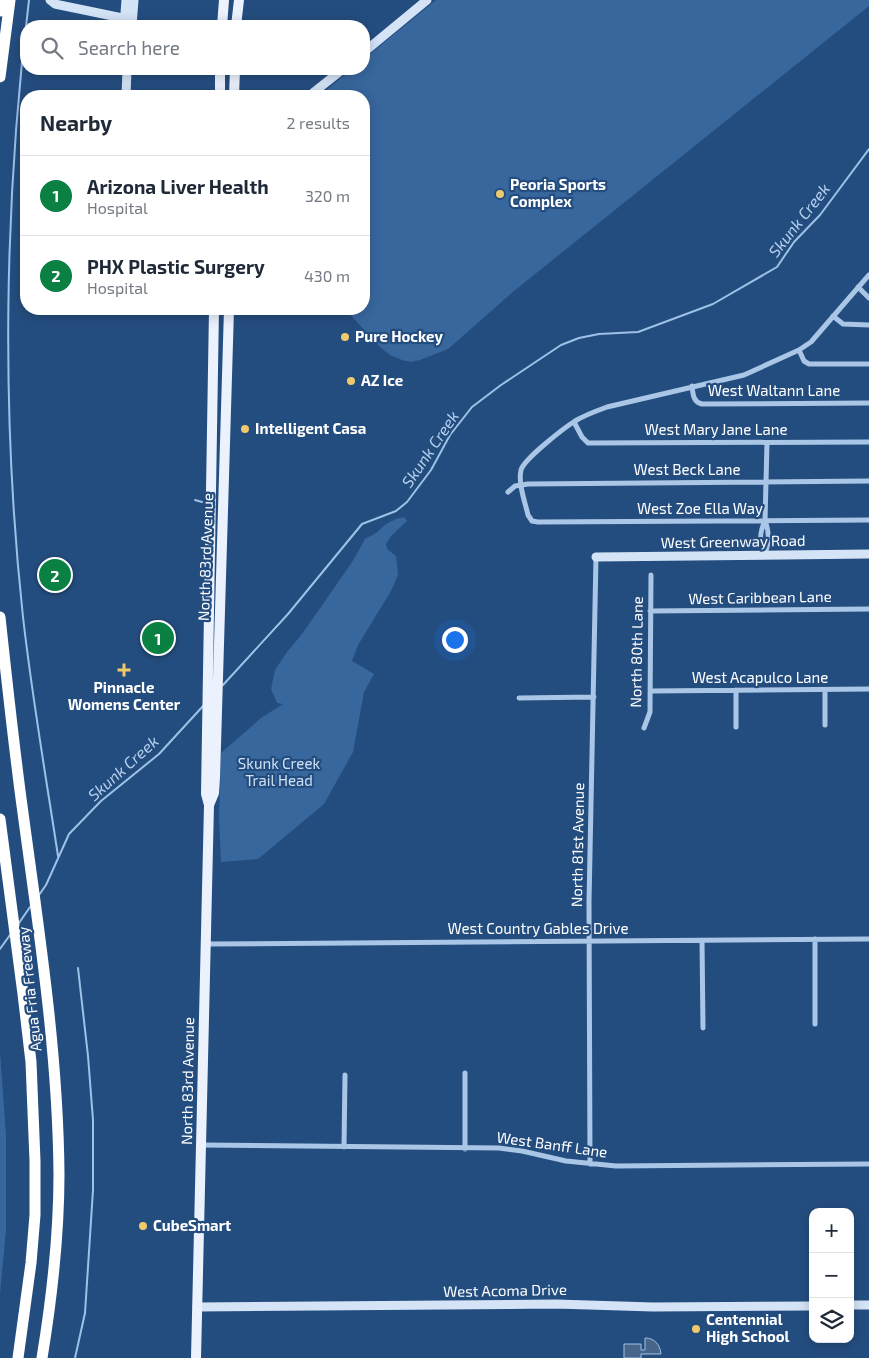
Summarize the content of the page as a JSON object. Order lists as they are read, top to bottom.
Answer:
{
  "streets": {
    "highway": ["Agua Fria Freeway"],
    "main road": ["North 83rd Avenue"],
    "street": [
      "West Waltann Lane",
      "West Mary Jane Lane",
      "West Beck Lane",
      "West Zoe Ella Way",
      "West Greenway Road",
      "West Caribbean Lane",
      "North 80th Lane",
      "West Acapulco Lane",
      "North 81st Avenue",
      "West Country Gables Drive",
      "West Banff Lane",
      "West Acoma Drive"
    ]
  },
  "crossings": [
    ["West Beck Lane", "West Zoe Ella Way"],
    ["West Greenway Road", "North 81st Avenue"],
    ["North 83rd Avenue", "West Country Gables Drive"],
    ["North 83rd Avenue", "West Banff Lane"],
    ["North 83rd Avenue", "West Acoma Drive"],
    ["West Caribbean Lane", "North 80th Lane"],
    ["North 80th Lane", "West Acapulco Lane"],
    ["North 81st Avenue", "West Country Gables Drive"],
    ["North 81st Avenue", "West Banff Lane"]
  ],
  "water": ["Skunk Creek"],
  "parks": ["Skunk Creek Trail Head"],
  "places": {
    "other": [
      "Peoria Sports Complex",
      "Pure Hockey",
      "AZ Ice",
      "Intelligent Casa",
      "CubeSmart",
      "Centennial High School"
    ],
    "health": ["Pinnacle Womens Center"]
  },
  "page": {
    "search": "Search here",
    "heading": ["Nearby", "2 results"],
    "list": [
      {
        "mark": "1",
        "name": "Arizona Liver Health",
        "note": "Hospital",
        "value": "320 m"
      },
      {
        "mark": "2",
        "name": "PHX Plastic Surgery",
        "note": "Hospital",
        "value": "430 m"
      }
    ],
    "pins": ["2", "1"],
    "map_buttons": ["+", "−"]
  }
}
